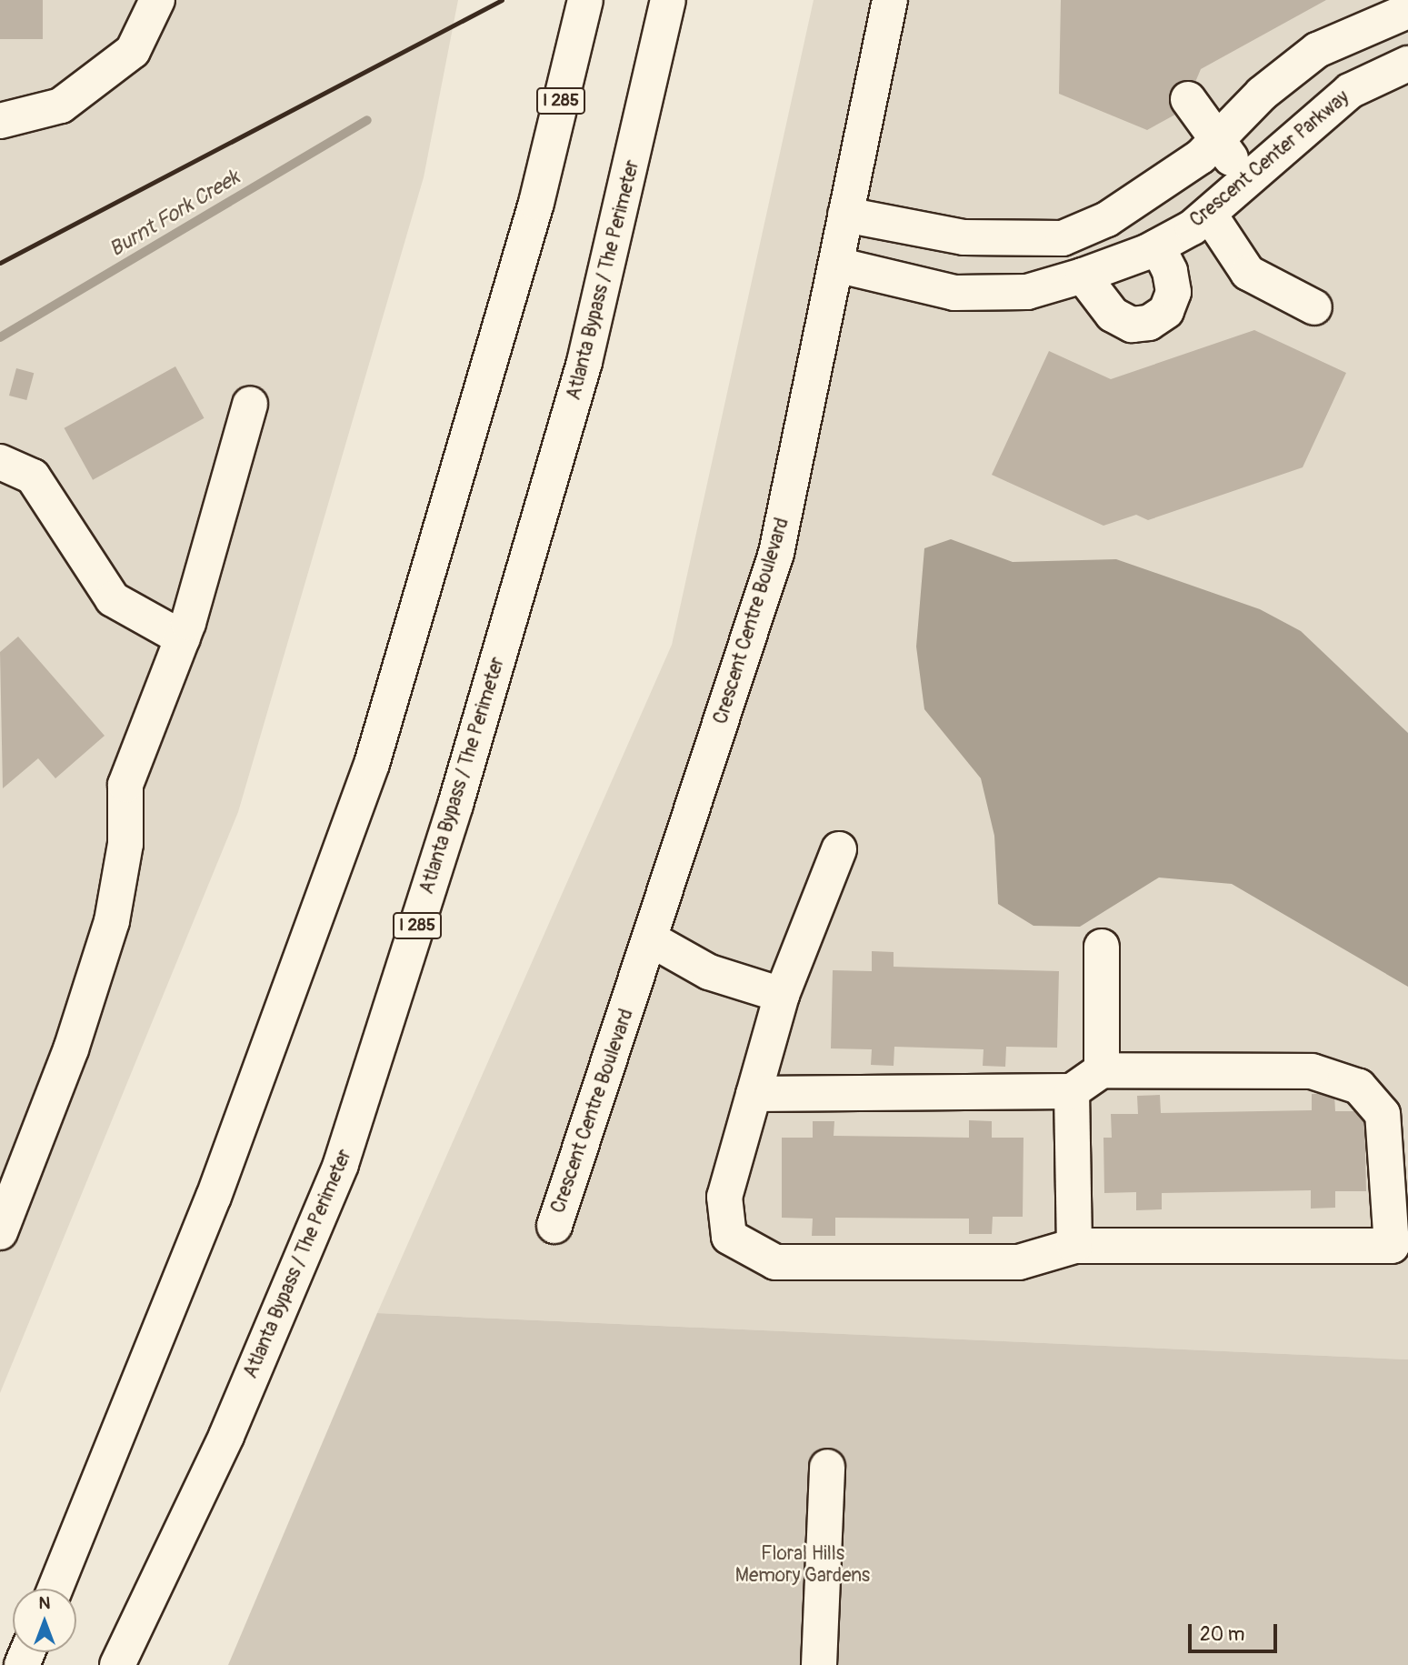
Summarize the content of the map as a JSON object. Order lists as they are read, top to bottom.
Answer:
{
  "streets": {
    "main road": [
      "I 285",
      "Crescent Center Parkway",
      "Atlanta Bypass / The Perimeter",
      "Crescent Centre Boulevard"
    ]
  },
  "crossings": [
    ["Crescent Center Parkway", "Crescent Centre Boulevard"]
  ],
  "water": ["Burnt Fork Creek"],
  "parks": ["Floral Hills Memory Gardens"],
  "scale_bar": "20 m",
  "north": "top"
}
